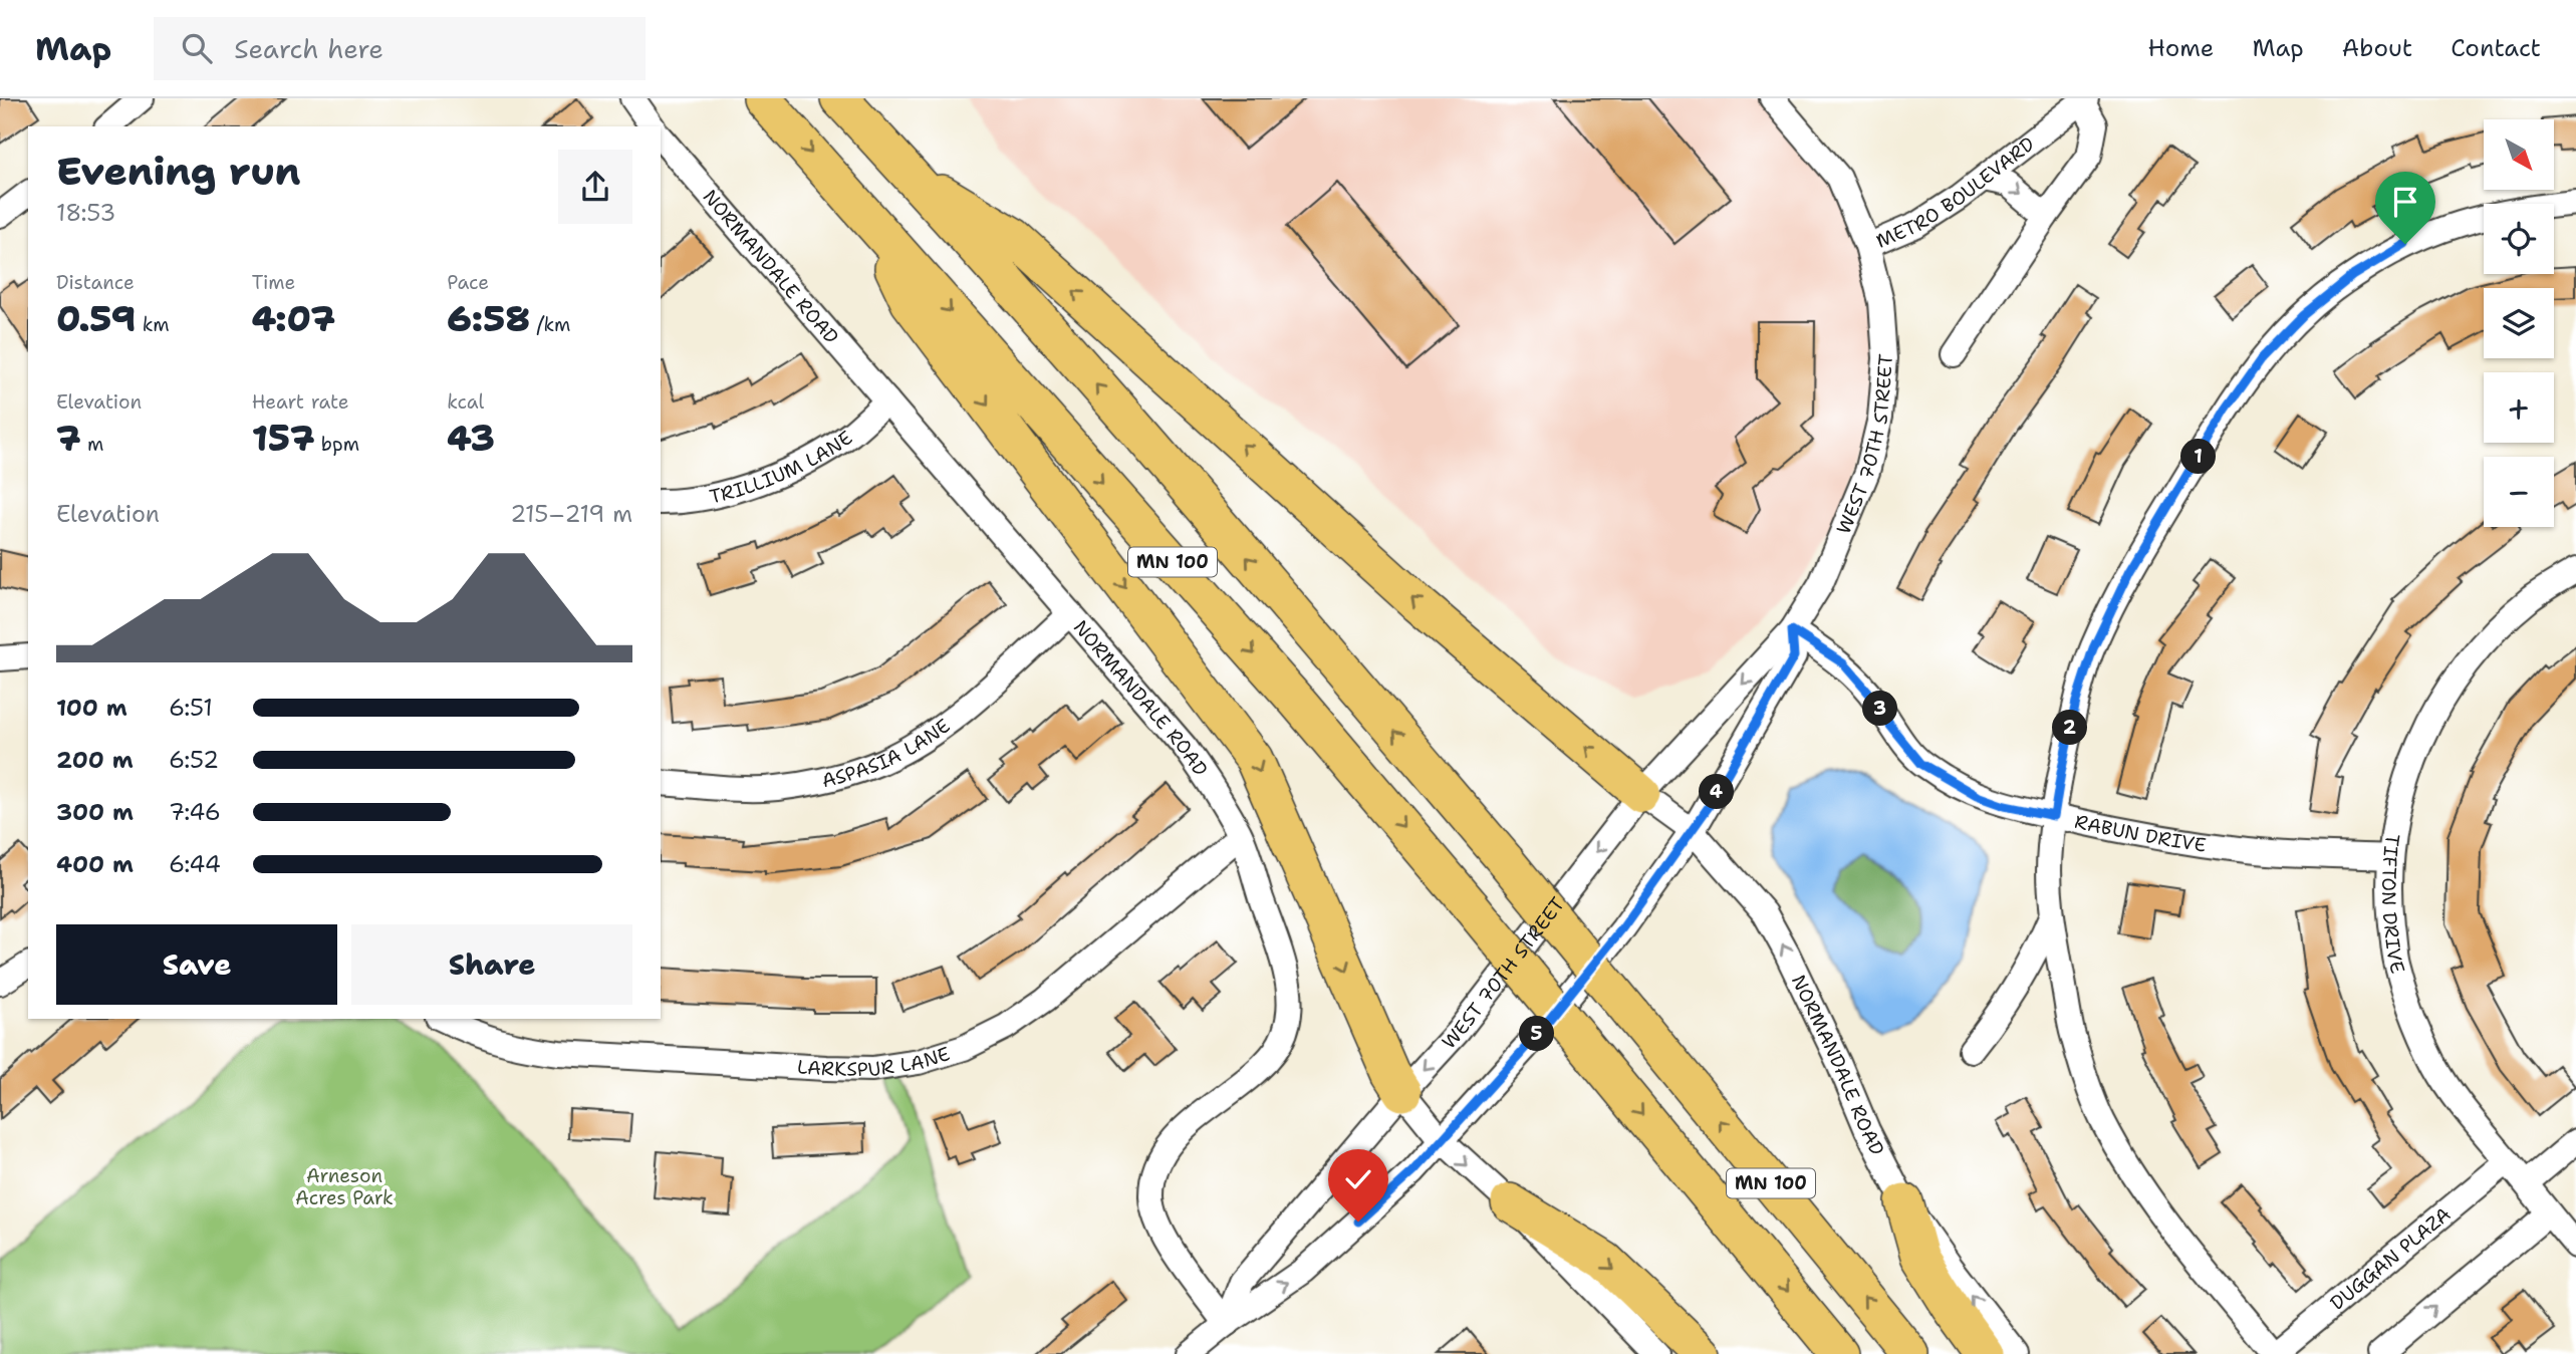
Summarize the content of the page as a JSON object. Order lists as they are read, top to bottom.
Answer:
{
  "streets": {
    "highway": ["MN 100"],
    "street": [
      "METRO BOULEVARD",
      "NORMANDALE ROAD",
      "WEST 70TH STREET",
      "TRILLIUM LANE",
      "ASPASIA LANE",
      "RABUN DRIVE",
      "TIFTON DRIVE",
      "LARKSPUR LANE",
      "DUGGAN PLAZA"
    ]
  },
  "crossings": [
    ["METRO BOULEVARD", "WEST 70TH STREET"],
    ["NORMANDALE ROAD", "WEST 70TH STREET"],
    ["NORMANDALE ROAD", "TRILLIUM LANE"],
    ["NORMANDALE ROAD", "ASPASIA LANE"],
    ["NORMANDALE ROAD", "LARKSPUR LANE"],
    ["WEST 70TH STREET", "RABUN DRIVE"],
    ["RABUN DRIVE", "TIFTON DRIVE"],
    ["TIFTON DRIVE", "DUGGAN PLAZA"]
  ],
  "parks": ["Arneson Acres Park"],
  "north": "bottom right",
  "page": {
    "header": "Map",
    "search": "Search here",
    "nav": [
      "Home",
      "Map",
      "About",
      "Contact"
    ],
    "map_buttons": ["+", "−"],
    "heading": ["Evening run", "18:53"],
    "stats": [
      ["Distance", "0.59 km"],
      ["Time", "4:07"],
      ["Pace", "6:58 /km"],
      ["Elevation", "7 m"],
      ["Heart rate", "157 bpm"],
      ["kcal", "43"]
    ],
    "pins": [
      "1",
      "3",
      "2",
      "4",
      "5"
    ],
    "chart": ["Elevation", "215–219 m"],
    "list": [
      {
        "name": "100 m",
        "note": "6:51"
      },
      {
        "name": "200 m",
        "note": "6:52"
      },
      {
        "name": "300 m",
        "note": "7:46"
      },
      {
        "name": "400 m",
        "note": "6:44"
      }
    ],
    "buttons": ["Save", "Share"]
  }
}
